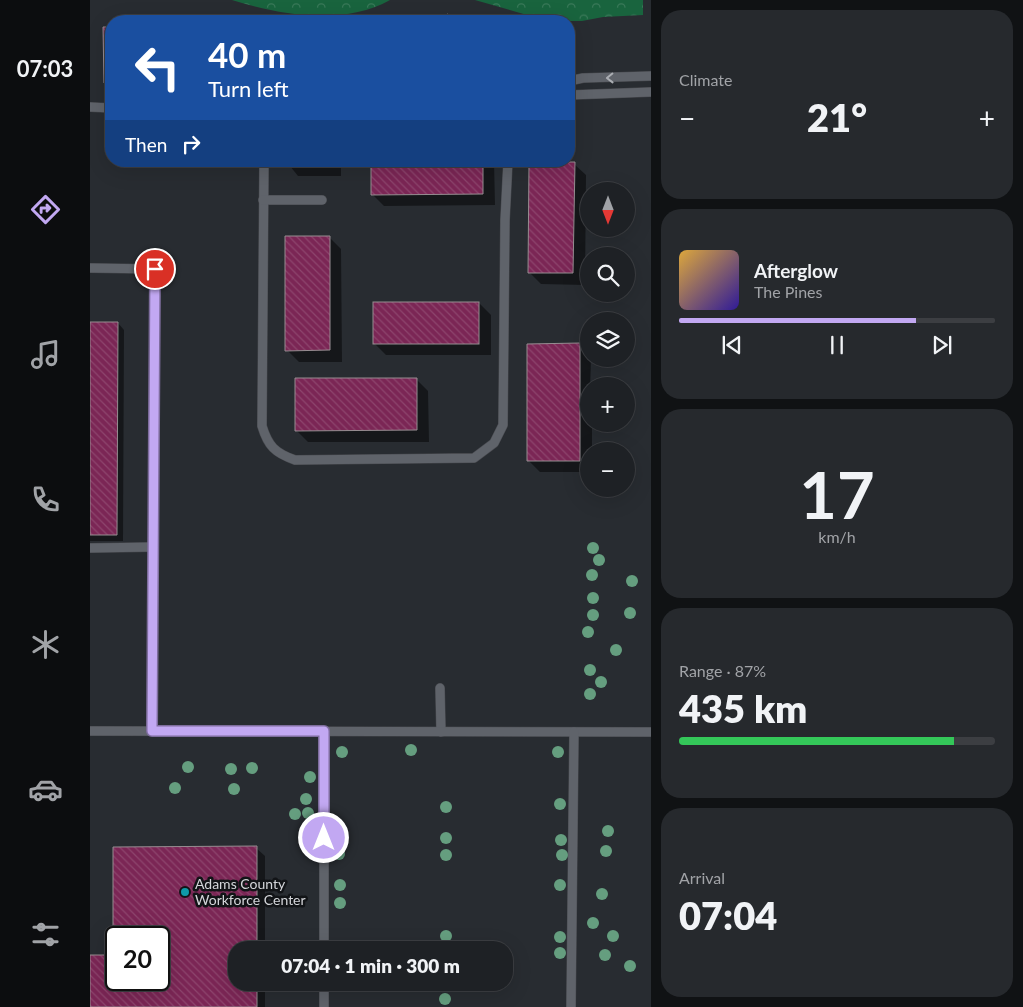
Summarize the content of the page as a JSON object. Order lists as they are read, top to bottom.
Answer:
{
  "places": ["Adams County Workforce Center"],
  "north": "bottom",
  "page": {
    "tabs": "07:03",
    "tile": [
      "Climate",
      ["17", "km/h"],
      ["Range · 87%", "435 km"],
      ["Arrival", "07:04"]
    ],
    "turn": ["40 m", "Turn left"],
    "heat": ["−", "21°", "+"],
    "then": "Then",
    "map_buttons": ["+", "−"],
    "song": ["Afterglow", "The Pines"],
    "limit": "20",
    "trip": "07:04 · 1 min · 300 m"
  }
}
